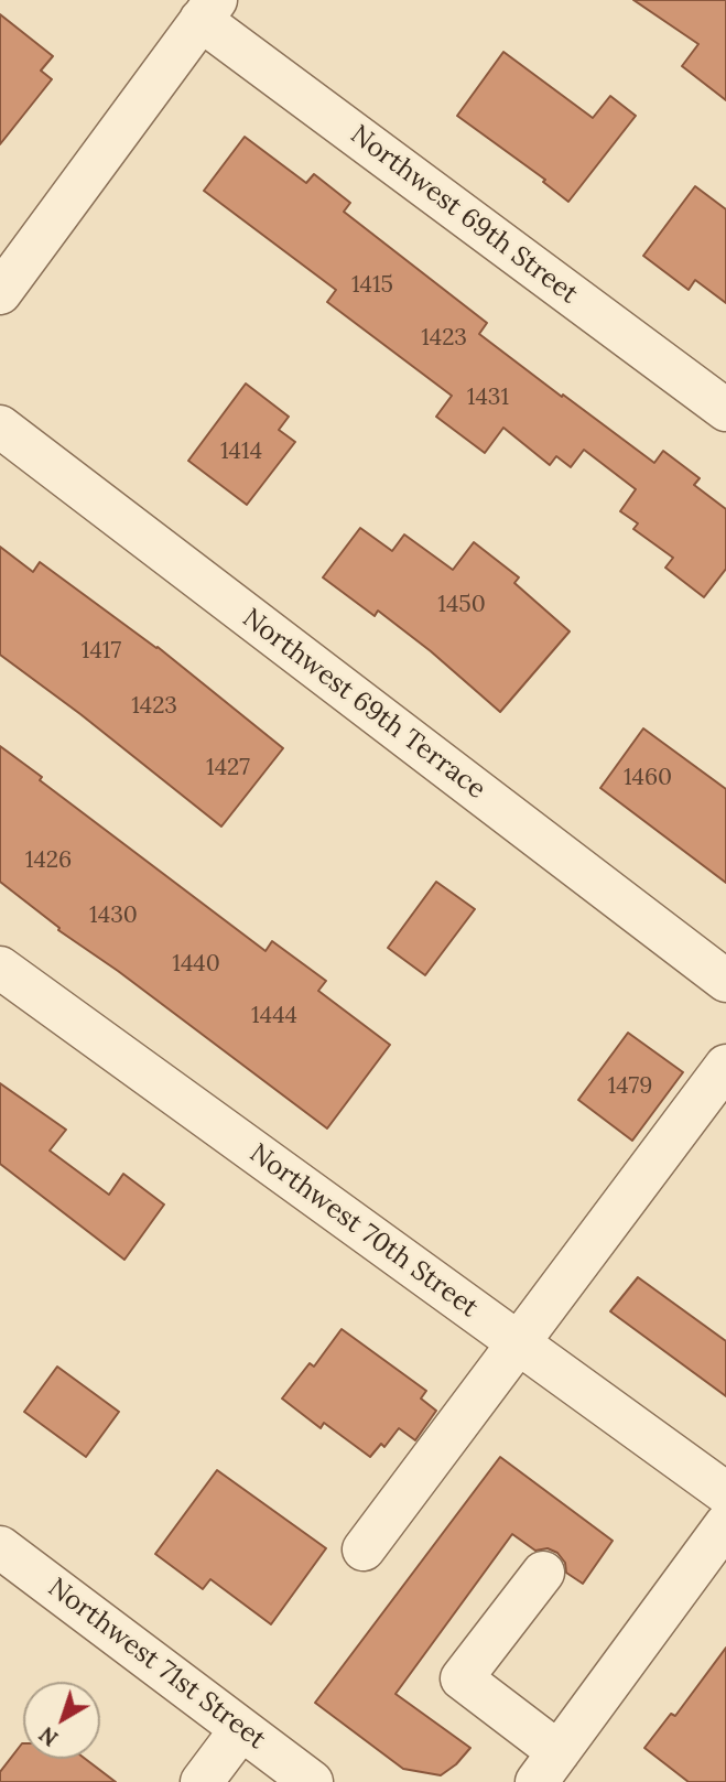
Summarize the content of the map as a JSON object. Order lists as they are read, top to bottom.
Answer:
{
  "streets": {
    "street": [
      "Northwest 69th Street",
      "Northwest 69th Terrace",
      "Northwest 70th Street",
      "Northwest 71st Street"
    ]
  },
  "house_numbers": [
    "1415",
    "1423",
    "1431",
    "1414",
    "1450",
    "1417",
    "1423",
    "1427",
    "1460",
    "1426",
    "1430",
    "1440",
    "1444",
    "1479"
  ],
  "north": "bottom left"
}
